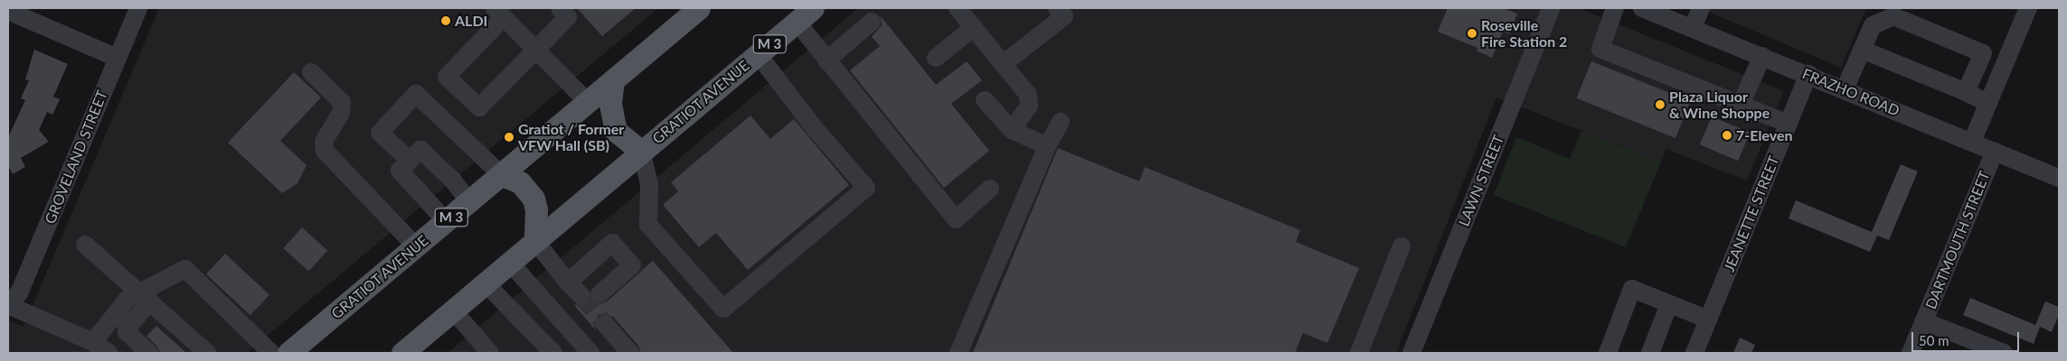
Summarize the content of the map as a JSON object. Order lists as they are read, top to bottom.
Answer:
{
  "streets": {
    "main road": ["M 3", "GRATIOT AVENUE"],
    "street": [
      "FRAZHO ROAD",
      "GROVELAND STREET",
      "LAWN STREET",
      "JEANETTE STREET",
      "DARTMOUTH STREET"
    ]
  },
  "crossings": [
    ["FRAZHO ROAD", "JEANETTE STREET"],
    ["FRAZHO ROAD", "DARTMOUTH STREET"]
  ],
  "places": [
    "ALDI",
    "Roseville Fire Station 2",
    "Plaza Liquor & Wine Shoppe",
    "7-Eleven",
    "Gratiot / Former VFW Hall (SB)"
  ],
  "scale_bar": "50 m"
}
